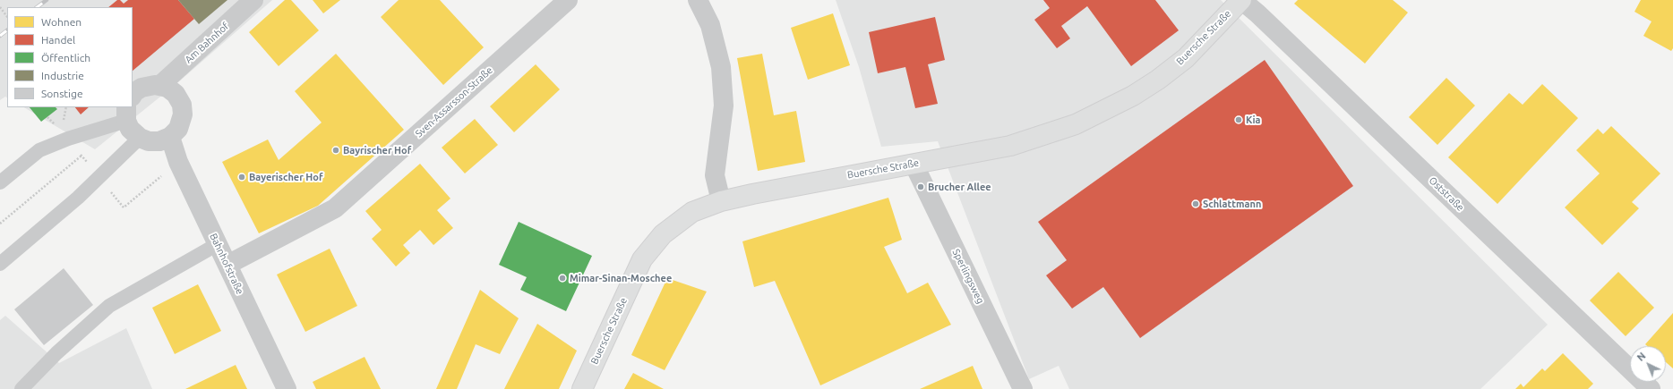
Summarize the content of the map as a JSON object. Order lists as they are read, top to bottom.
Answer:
{
  "streets": {
    "main road": ["Buersche Straße"],
    "street": [
      "Am Bahnhof",
      "Sven-Assarsson-Straße",
      "Oststraße",
      "Bahnhofstraße",
      "Sperlingsweg"
    ]
  },
  "crossings": [
    ["Buersche Straße", "Oststraße"],
    ["Buersche Straße", "Sperlingsweg"],
    ["Sven-Assarsson-Straße", "Bahnhofstraße"]
  ],
  "places": [
    "Kia",
    "Bayrischer Hof",
    "Bayerischer Hof",
    "Brucher Allee",
    "Schlattmann",
    "Mimar-Sinan-Moschee"
  ],
  "legend": [
    "Wohnen",
    "Handel",
    "Öffentlich",
    "Industrie",
    "Sonstige"
  ],
  "north": "top left"
}
